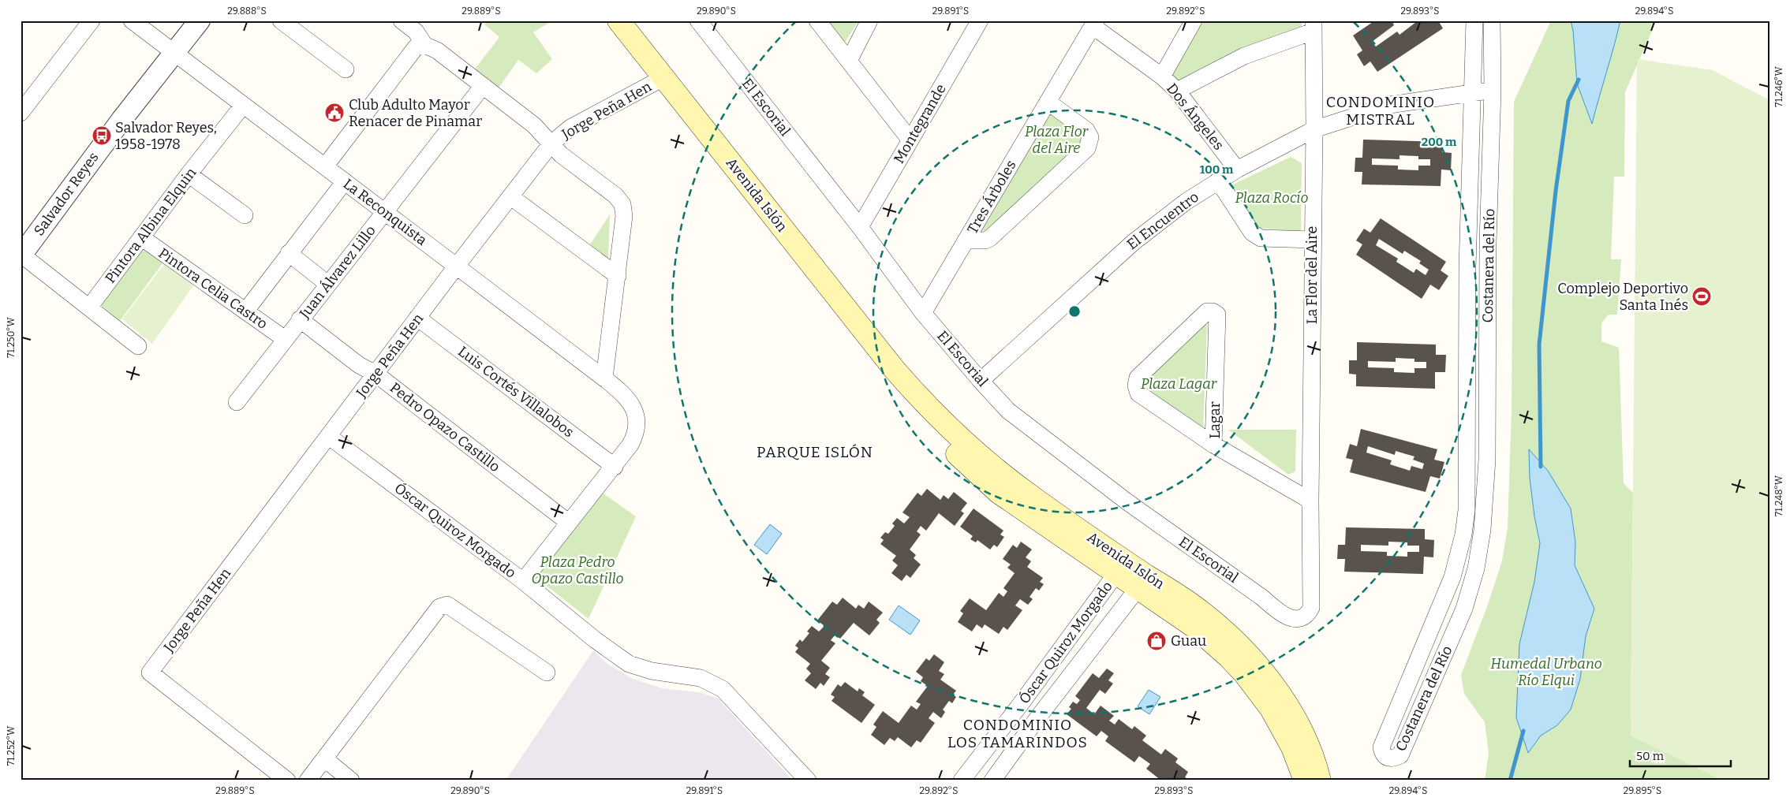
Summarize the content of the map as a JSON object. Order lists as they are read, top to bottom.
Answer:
{
  "streets": {
    "main road": ["Avenida Islón"],
    "street": [
      "El Escorial",
      "Jorge Peña Hen",
      "Dos Ángeles",
      "Montegrande",
      "Salvador Reyes",
      "Tres Árboles",
      "La Reconquista",
      "El Encuentro",
      "Pintora Albina Elquin",
      "Costanera del Río",
      "Juan Álvarez Lillo",
      "La Flor del Aire",
      "Pintora Celia Castro",
      "Luis Cortés Villalobos",
      "Lagar",
      "Pedro Opazo Castillo",
      "Óscar Quiroz Morgado"
    ]
  },
  "crossings": [
    ["El Escorial", "Montegrande"],
    ["El Escorial", "Tres Árboles"],
    ["El Escorial", "El Encuentro"],
    ["El Escorial", "La Flor del Aire"],
    ["Jorge Peña Hen", "Avenida Islón"],
    ["Jorge Peña Hen", "La Reconquista"],
    ["Jorge Peña Hen", "Luis Cortés Villalobos"],
    ["Jorge Peña Hen", "Pedro Opazo Castillo"],
    ["Jorge Peña Hen", "Óscar Quiroz Morgado"],
    ["Dos Ángeles", "Tres Árboles"],
    ["Dos Ángeles", "El Encuentro"],
    ["Salvador Reyes", "La Reconquista"],
    ["Avenida Islón", "Óscar Quiroz Morgado"],
    ["La Reconquista", "Pintora Albina Elquin"],
    ["La Reconquista", "Juan Álvarez Lillo"],
    ["La Reconquista", "Luis Cortés Villalobos"],
    ["El Encuentro", "Costanera del Río"],
    ["El Encuentro", "La Flor del Aire"],
    ["Pintora Albina Elquin", "Pintora Celia Castro"],
    ["Juan Álvarez Lillo", "Pintora Celia Castro"],
    ["Juan Álvarez Lillo", "Pedro Opazo Castillo"],
    ["La Flor del Aire", "Lagar"]
  ],
  "districts": ["CONDOMINIO MISTRAL", "PARQUE ISLÓN", "CONDOMINIO LOS TAMARINDOS"],
  "parks": [
    "Plaza Flor del Aire",
    "Plaza Rocío",
    "Plaza Lagar",
    "Plaza Pedro Opazo Castillo",
    "Humedal Urbano Río Elqui"
  ],
  "places": {
    "public building": ["Club Adulto Mayor Renacer de Pinamar"],
    "bus stop": ["Salvador Reyes, 1958-1978"],
    "sports": ["Complejo Deportivo Santa Inés"],
    "shop": ["Guau"]
  },
  "scale_bar": "50 m",
  "coordinates": [
    "29.888°S",
    "29.889°S",
    "29.890°S",
    "29.891°S",
    "29.892°S",
    "29.893°S",
    "29.894°S",
    "71.246°W",
    "71.250°W",
    "71.248°W",
    "71.252°W",
    "29.895°S"
  ],
  "rings": ["200 m", "100 m"]
}
